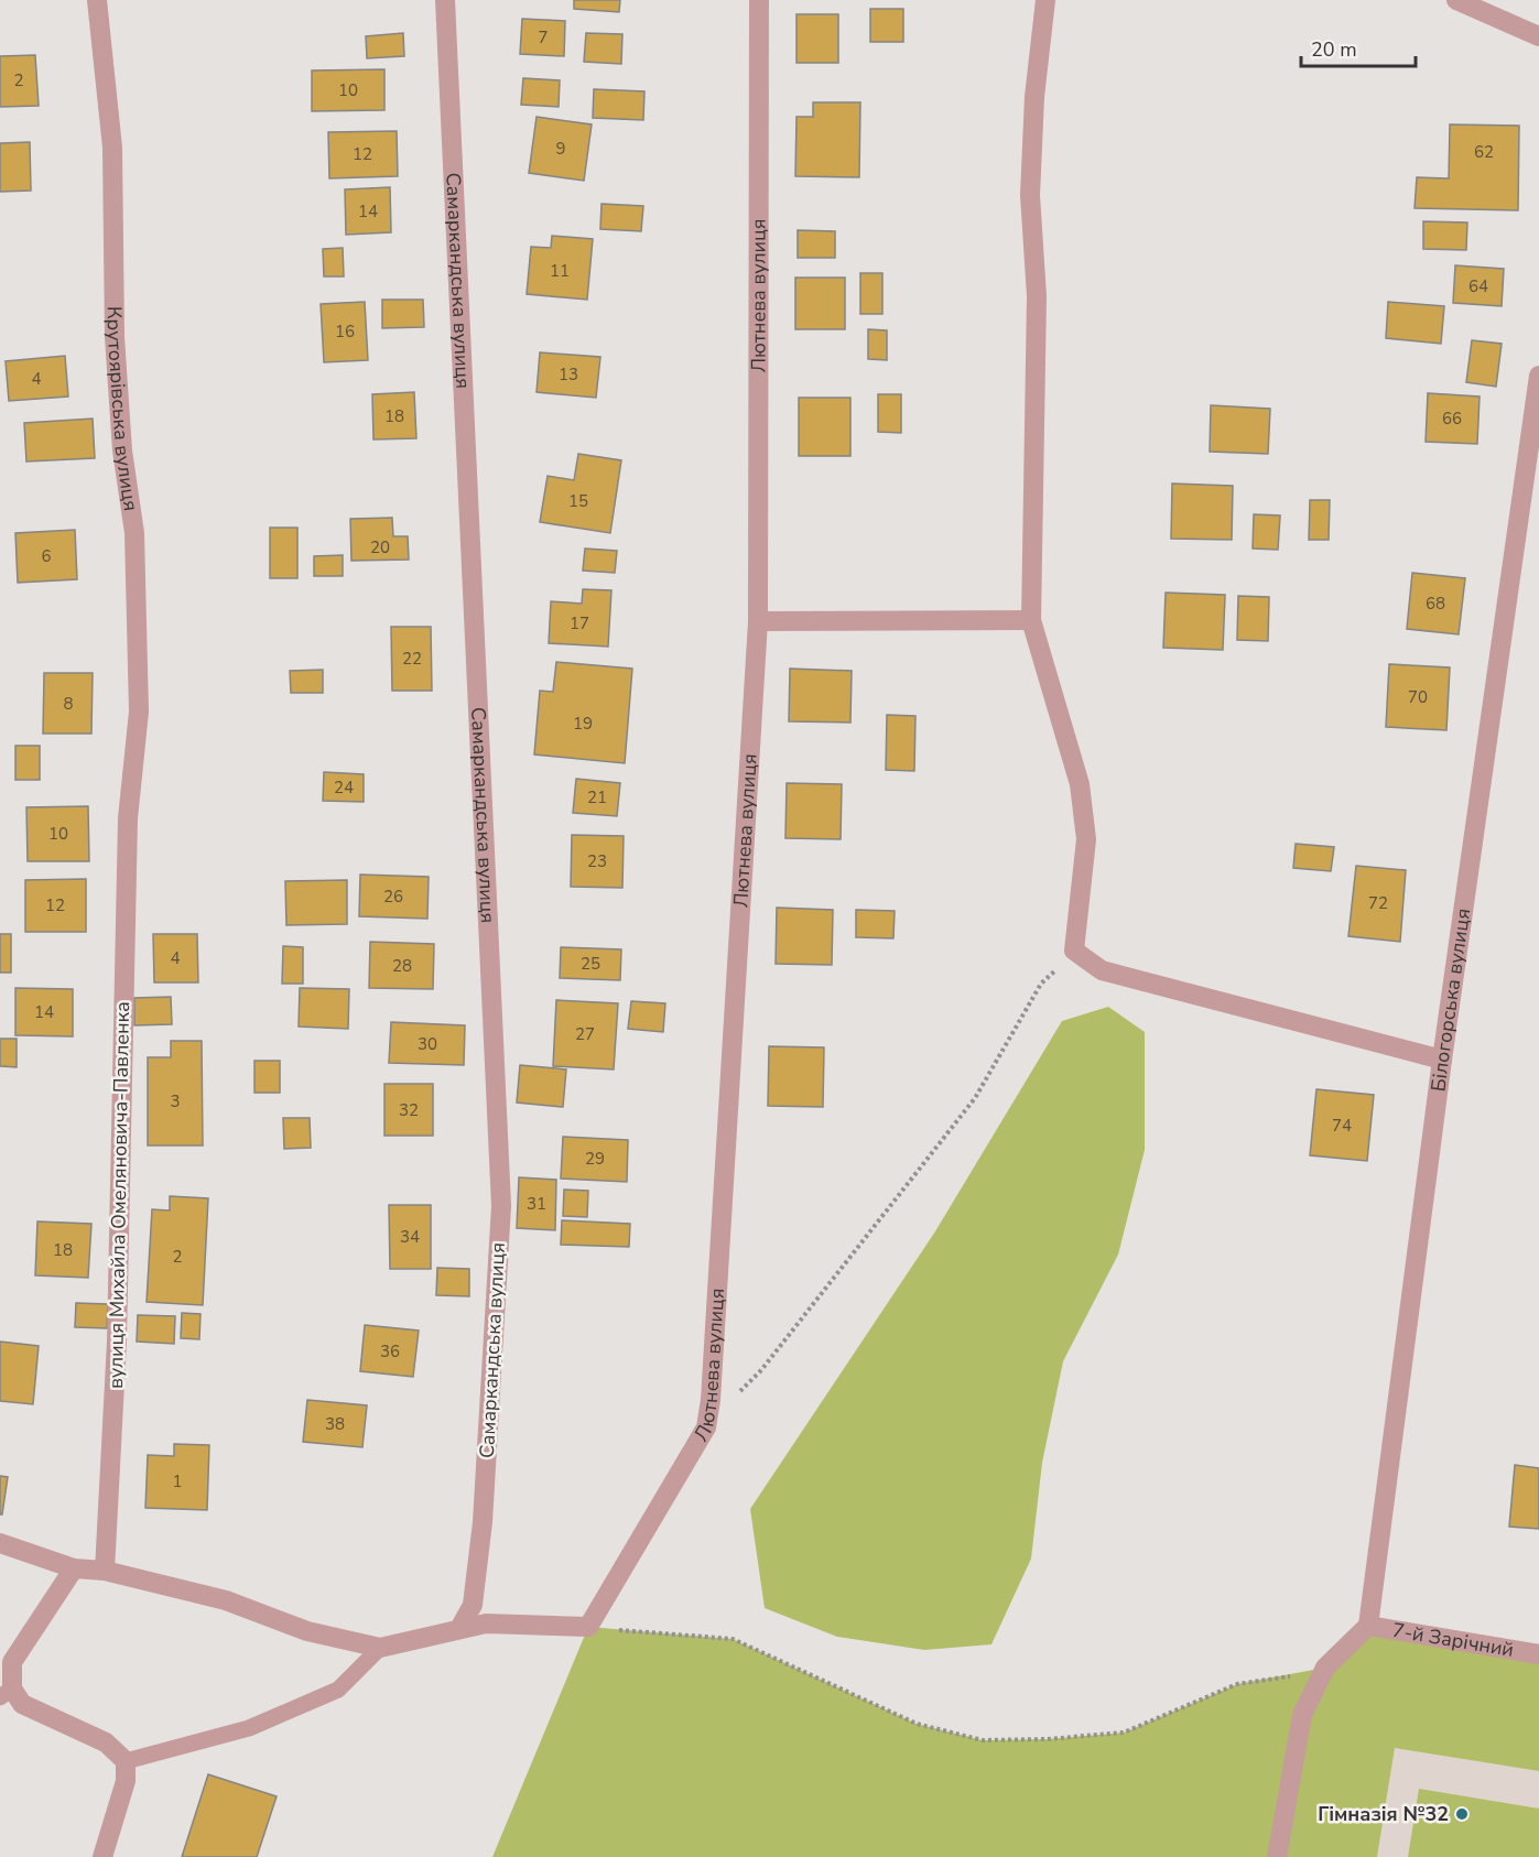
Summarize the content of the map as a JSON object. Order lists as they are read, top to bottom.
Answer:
{
  "streets": {
    "street": [
      "Самаркандська вулиця",
      "Лютнева вулиця",
      "Крутоярівська вулиця",
      "Білогорська вулиця",
      "вулиця Михайла Омеляновича-Павленка",
      "7-й Зарічний"
    ]
  },
  "crossings": [
    ["Крутоярівська вулиця", "вулиця Михайла Омеляновича-Павленка"],
    ["Білогорська вулиця", "7-й Зарічний"]
  ],
  "places": ["Гімназія №32"],
  "house_numbers": [
    "7",
    "2",
    "10",
    "9",
    "62",
    "12",
    "14",
    "11",
    "64",
    "16",
    "13",
    "4",
    "18",
    "66",
    "15",
    "20",
    "6",
    "68",
    "17",
    "22",
    "70",
    "8",
    "19",
    "24",
    "21",
    "10",
    "23",
    "26",
    "72",
    "12",
    "4",
    "25",
    "28",
    "14",
    "27",
    "30",
    "3",
    "32",
    "74",
    "29",
    "31",
    "34",
    "18",
    "2",
    "36",
    "38",
    "1"
  ],
  "scale_bar": "20 m"
}
